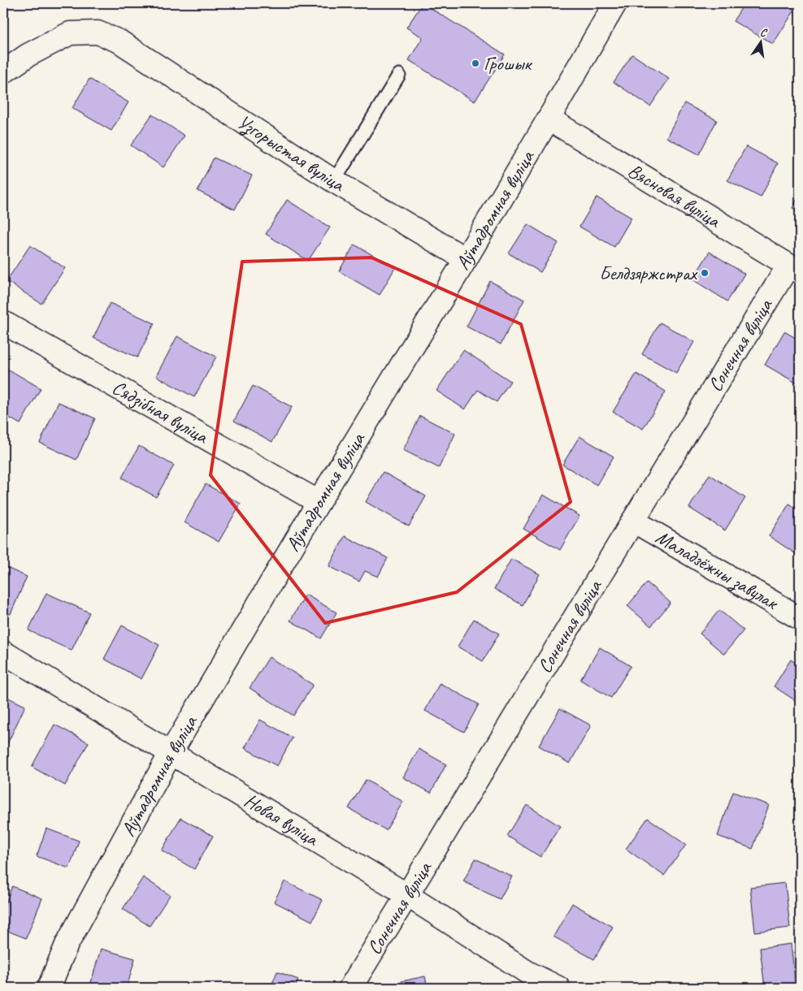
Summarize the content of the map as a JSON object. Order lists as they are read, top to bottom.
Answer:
{
  "streets": {
    "street": [
      "Узгорыстая вуліца",
      "Вясновая вуліца",
      "Аўтадромная вуліца",
      "Сонечная вуліца",
      "Сядзібная вуліца",
      "Маладзёжны завулак",
      "Новая вуліца"
    ]
  },
  "crossings": [
    ["Узгорыстая вуліца", "Аўтадромная вуліца"],
    ["Вясновая вуліца", "Аўтадромная вуліца"],
    ["Вясновая вуліца", "Сонечная вуліца"],
    ["Аўтадромная вуліца", "Сядзібная вуліца"],
    ["Аўтадромная вуліца", "Новая вуліца"],
    ["Сонечная вуліца", "Маладзёжны завулак"],
    ["Сонечная вуліца", "Новая вуліца"]
  ],
  "places": ["Грошык", "Белдзяржстрах"],
  "north": "top"
}
